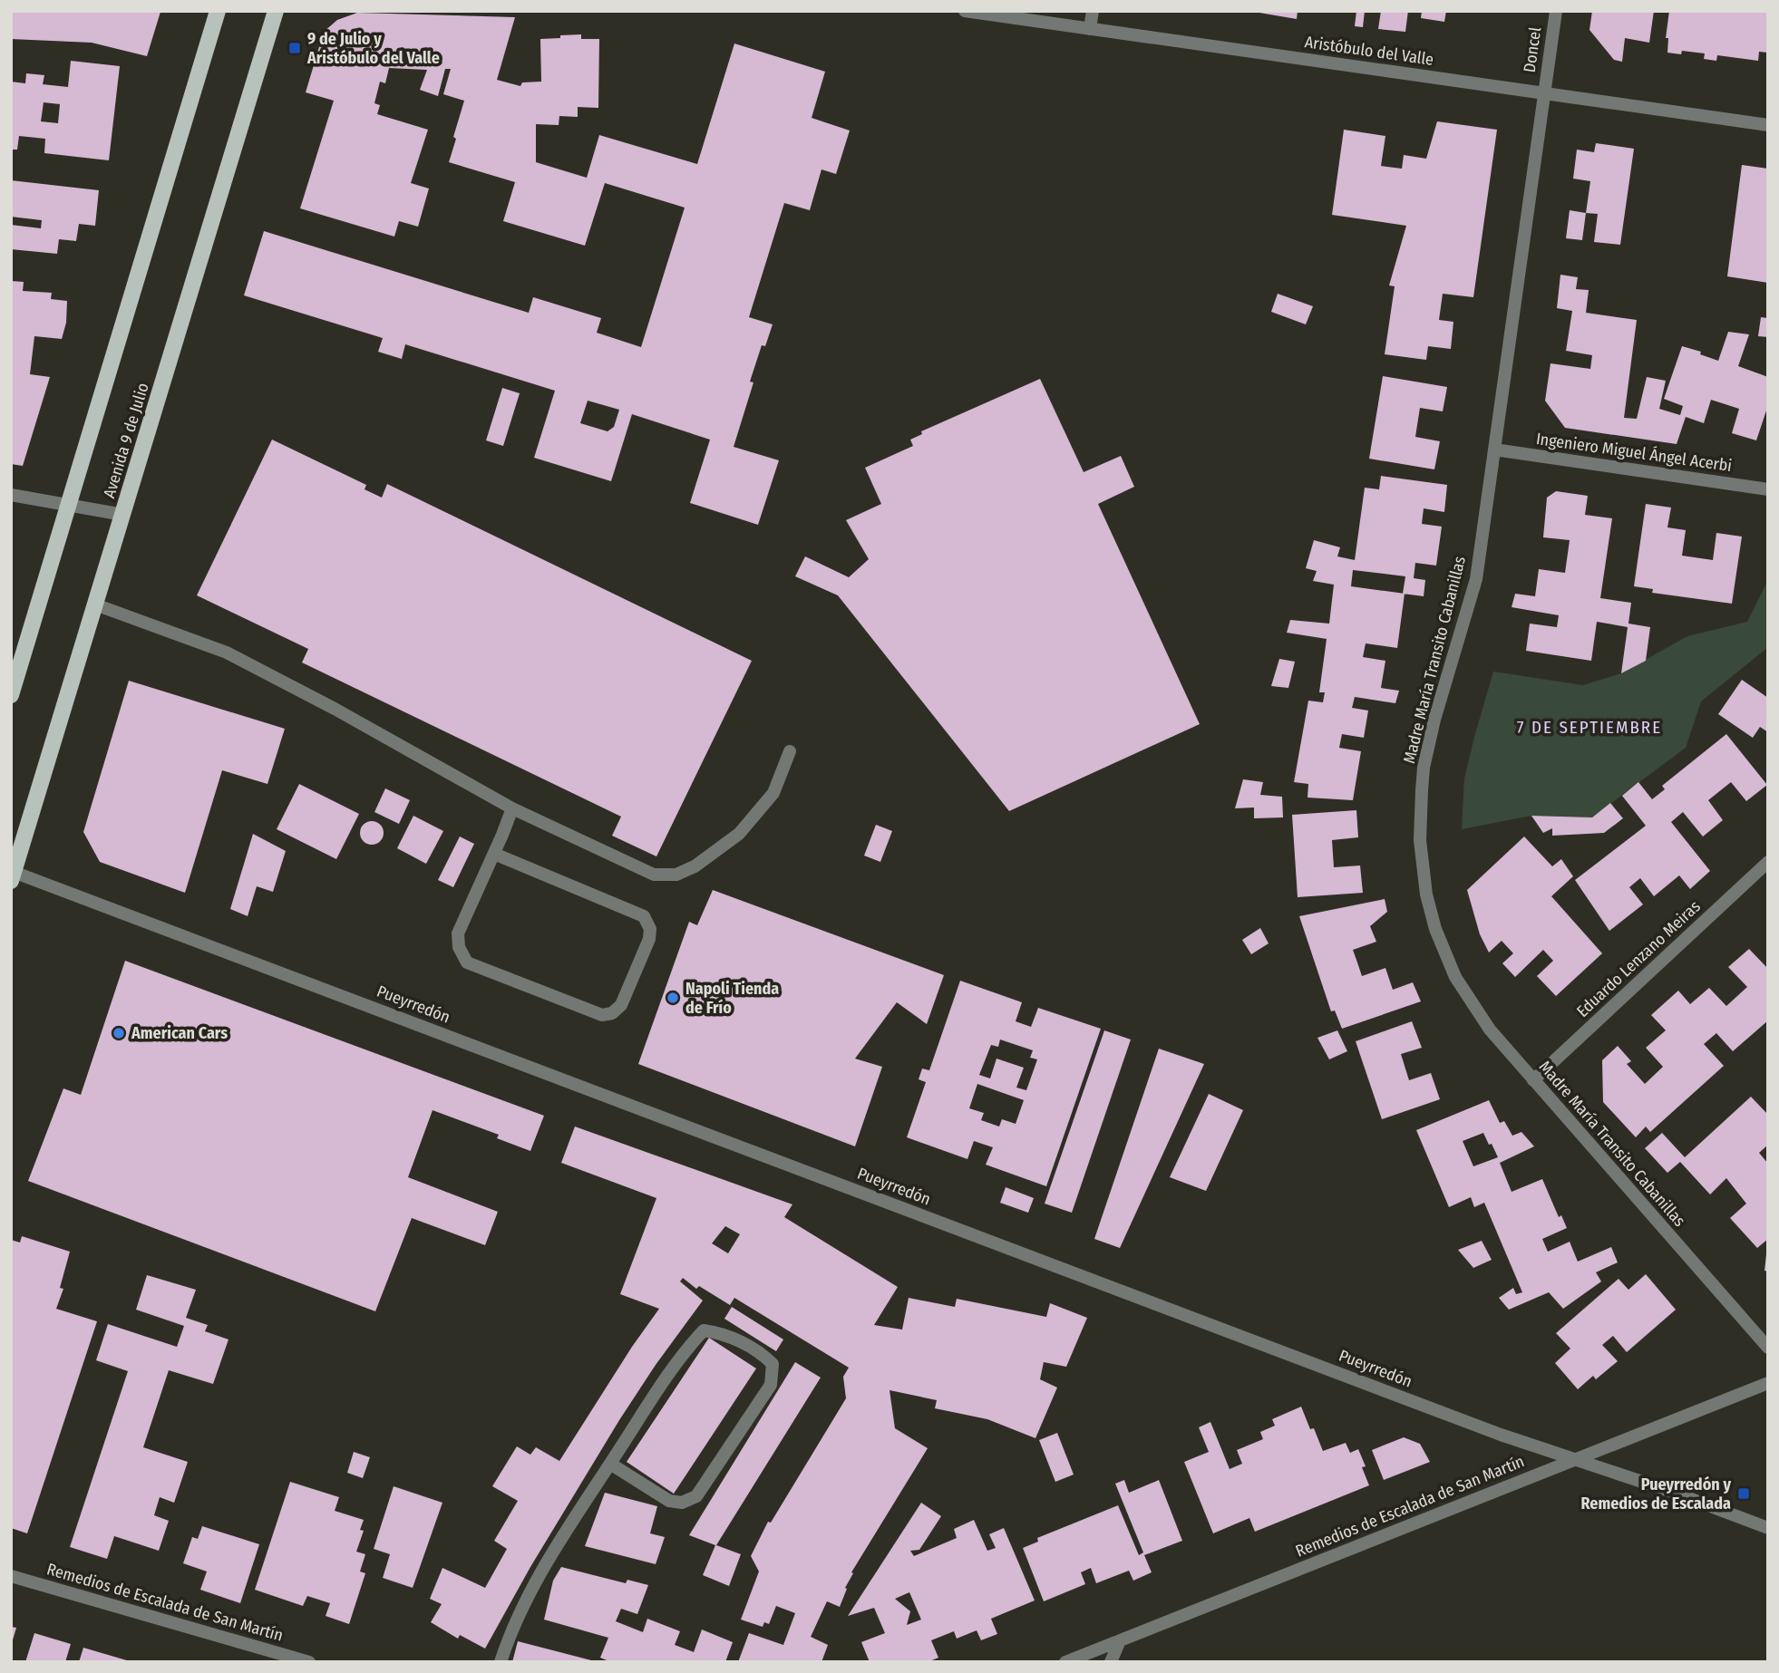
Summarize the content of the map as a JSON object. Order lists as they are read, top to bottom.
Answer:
{
  "streets": {
    "main road": ["Avenida 9 de Julio"],
    "street": [
      "Doncel",
      "Aristóbulo del Valle",
      "Ingeniero Miguel Ángel Acerbi",
      "Madre María Transito Cabanillas",
      "Eduardo Lenzano Meiras",
      "Pueyrredón",
      "Remedios de Escalada de San Martín"
    ]
  },
  "crossings": [
    ["Doncel", "Aristóbulo del Valle"],
    ["Doncel", "Madre María Transito Cabanillas"],
    ["Aristóbulo del Valle", "Madre María Transito Cabanillas"],
    ["Avenida 9 de Julio", "Pueyrredón"],
    ["Ingeniero Miguel Ángel Acerbi", "Madre María Transito Cabanillas"],
    ["Madre María Transito Cabanillas", "Eduardo Lenzano Meiras"],
    ["Pueyrredón", "Remedios de Escalada de San Martín"]
  ],
  "districts": ["7 DE SEPTIEMBRE"],
  "places": {
    "transit": ["9 de Julio y Aristóbulo del Valle", "Pueyrredón y Remedios de Escalada"],
    "other": ["Napoli Tienda de Frío", "American Cars"]
  }
}
